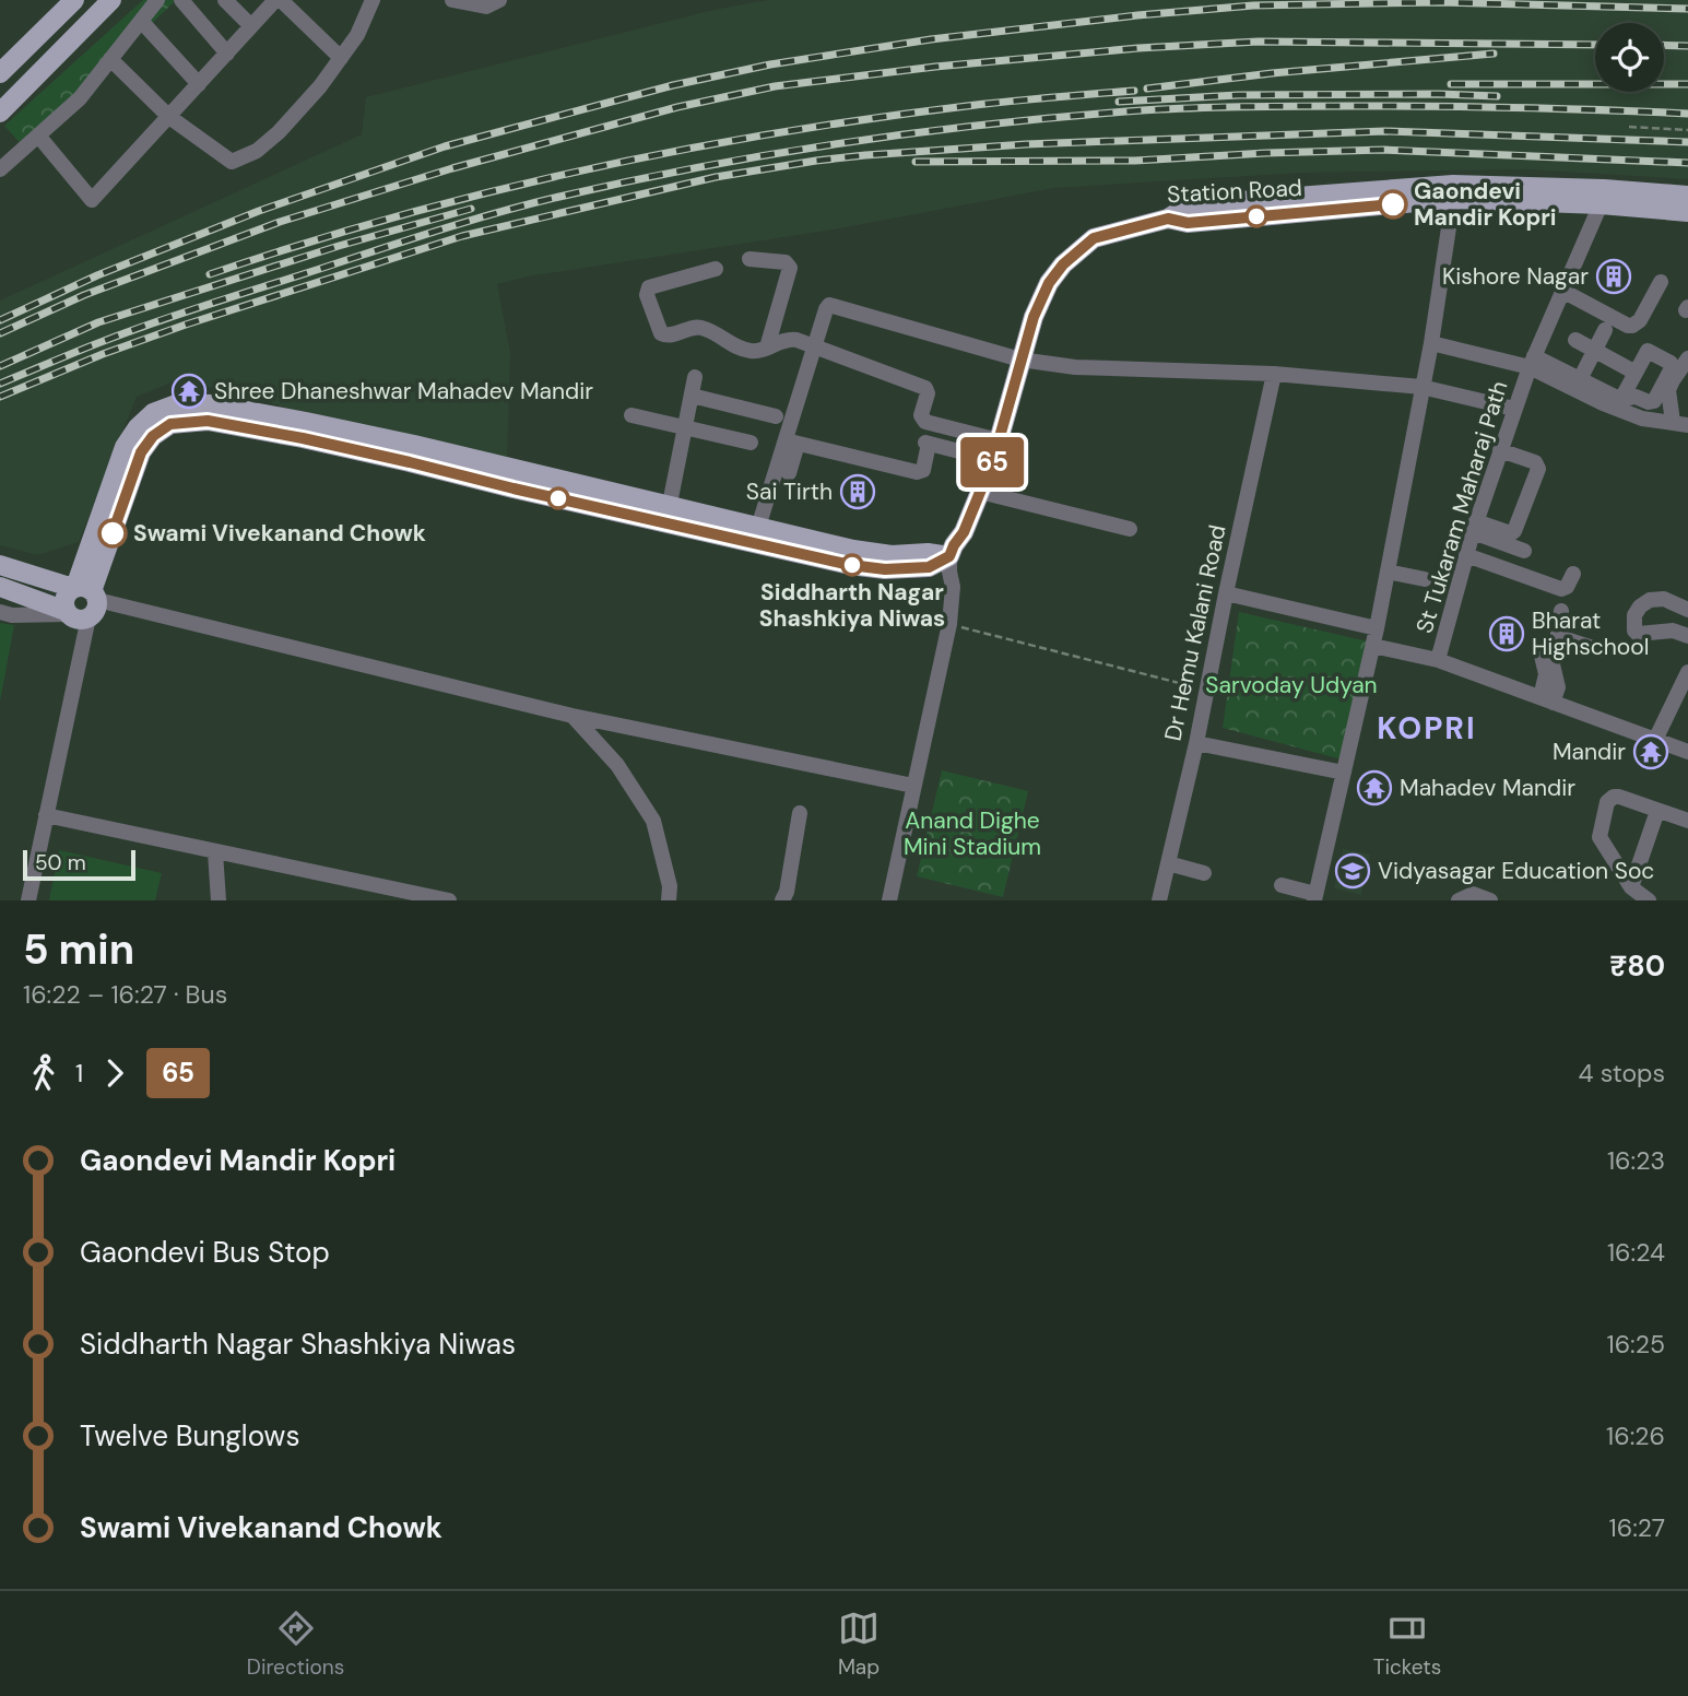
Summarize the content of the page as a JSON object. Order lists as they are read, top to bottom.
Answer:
{
  "streets": {
    "main road": ["Station Road"],
    "street": ["St Tukaram Maharaj Path", "Dr Hemu Kalani Road"]
  },
  "crossings": [
    ["Station Road", "St Tukaram Maharaj Path"]
  ],
  "districts": ["KOPRI"],
  "parks": ["Sarvoday Udyan", "Anand Dighe Mini Stadium"],
  "places": {
    "other": ["Gaondevi Mandir Kopri", "Swami Vivekanand Chowk", "Siddharth Nagar Shashkiya Niwas"],
    "building": ["Kishore Nagar", "Sai Tirth", "Bharat Highschool"],
    "temple": ["Shree Dhaneshwar Mahadev Mandir", "Mandir", "Mahadev Mandir"],
    "school or university": ["Vidyasagar Education Soc"]
  },
  "lines": ["bus line 65"],
  "scale_bar": "50 m",
  "page": {
    "on_map": "65",
    "scale": "50 m",
    "heading": ["5 min", "16:22 – 16:27 · Bus", "₹80"],
    "legs": ["1", "65", "4 stops"],
    "list": [
      {
        "name": "Gaondevi Mandir Kopri",
        "value": "16:23"
      },
      {
        "name": "Gaondevi Bus Stop",
        "value": "16:24"
      },
      {
        "name": "Siddharth Nagar Shashkiya Niwas",
        "value": "16:25"
      },
      {
        "name": "Twelve Bunglows",
        "value": "16:26"
      },
      {
        "name": "Swami Vivekanand Chowk",
        "value": "16:27"
      }
    ],
    "tabs": ["Directions", "Map", "Tickets"]
  }
}
